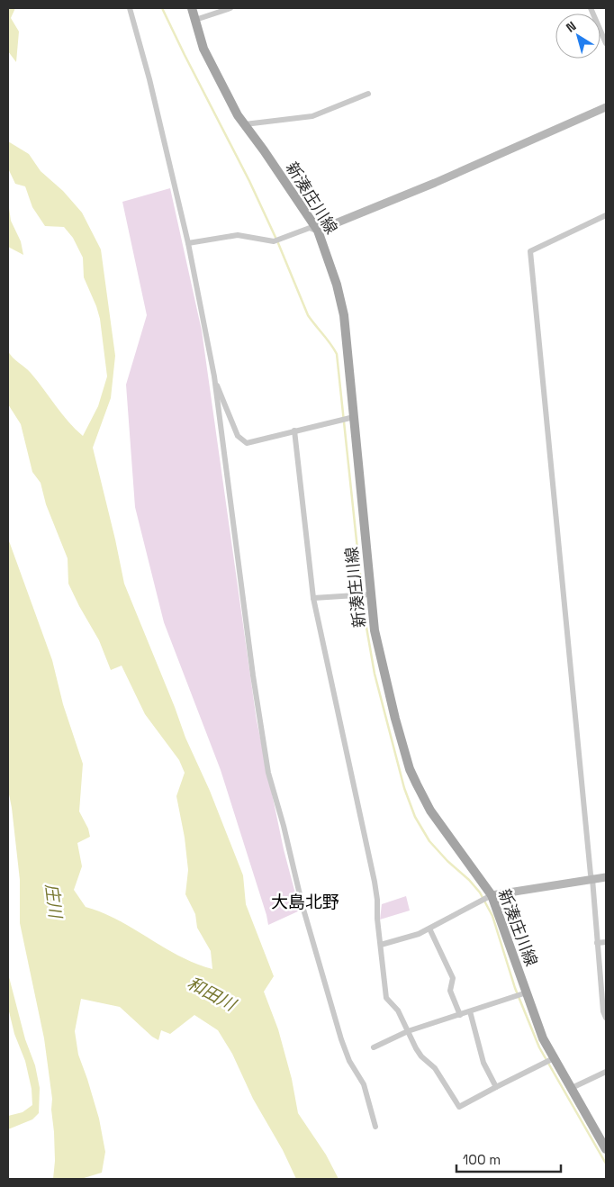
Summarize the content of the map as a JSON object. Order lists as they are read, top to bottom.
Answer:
{
  "streets": {
    "main road": ["新湊庄川線"]
  },
  "districts": ["大島北野"],
  "water": ["庄川", "和田川"],
  "scale_bar": "100 m",
  "north": "top left"
}
